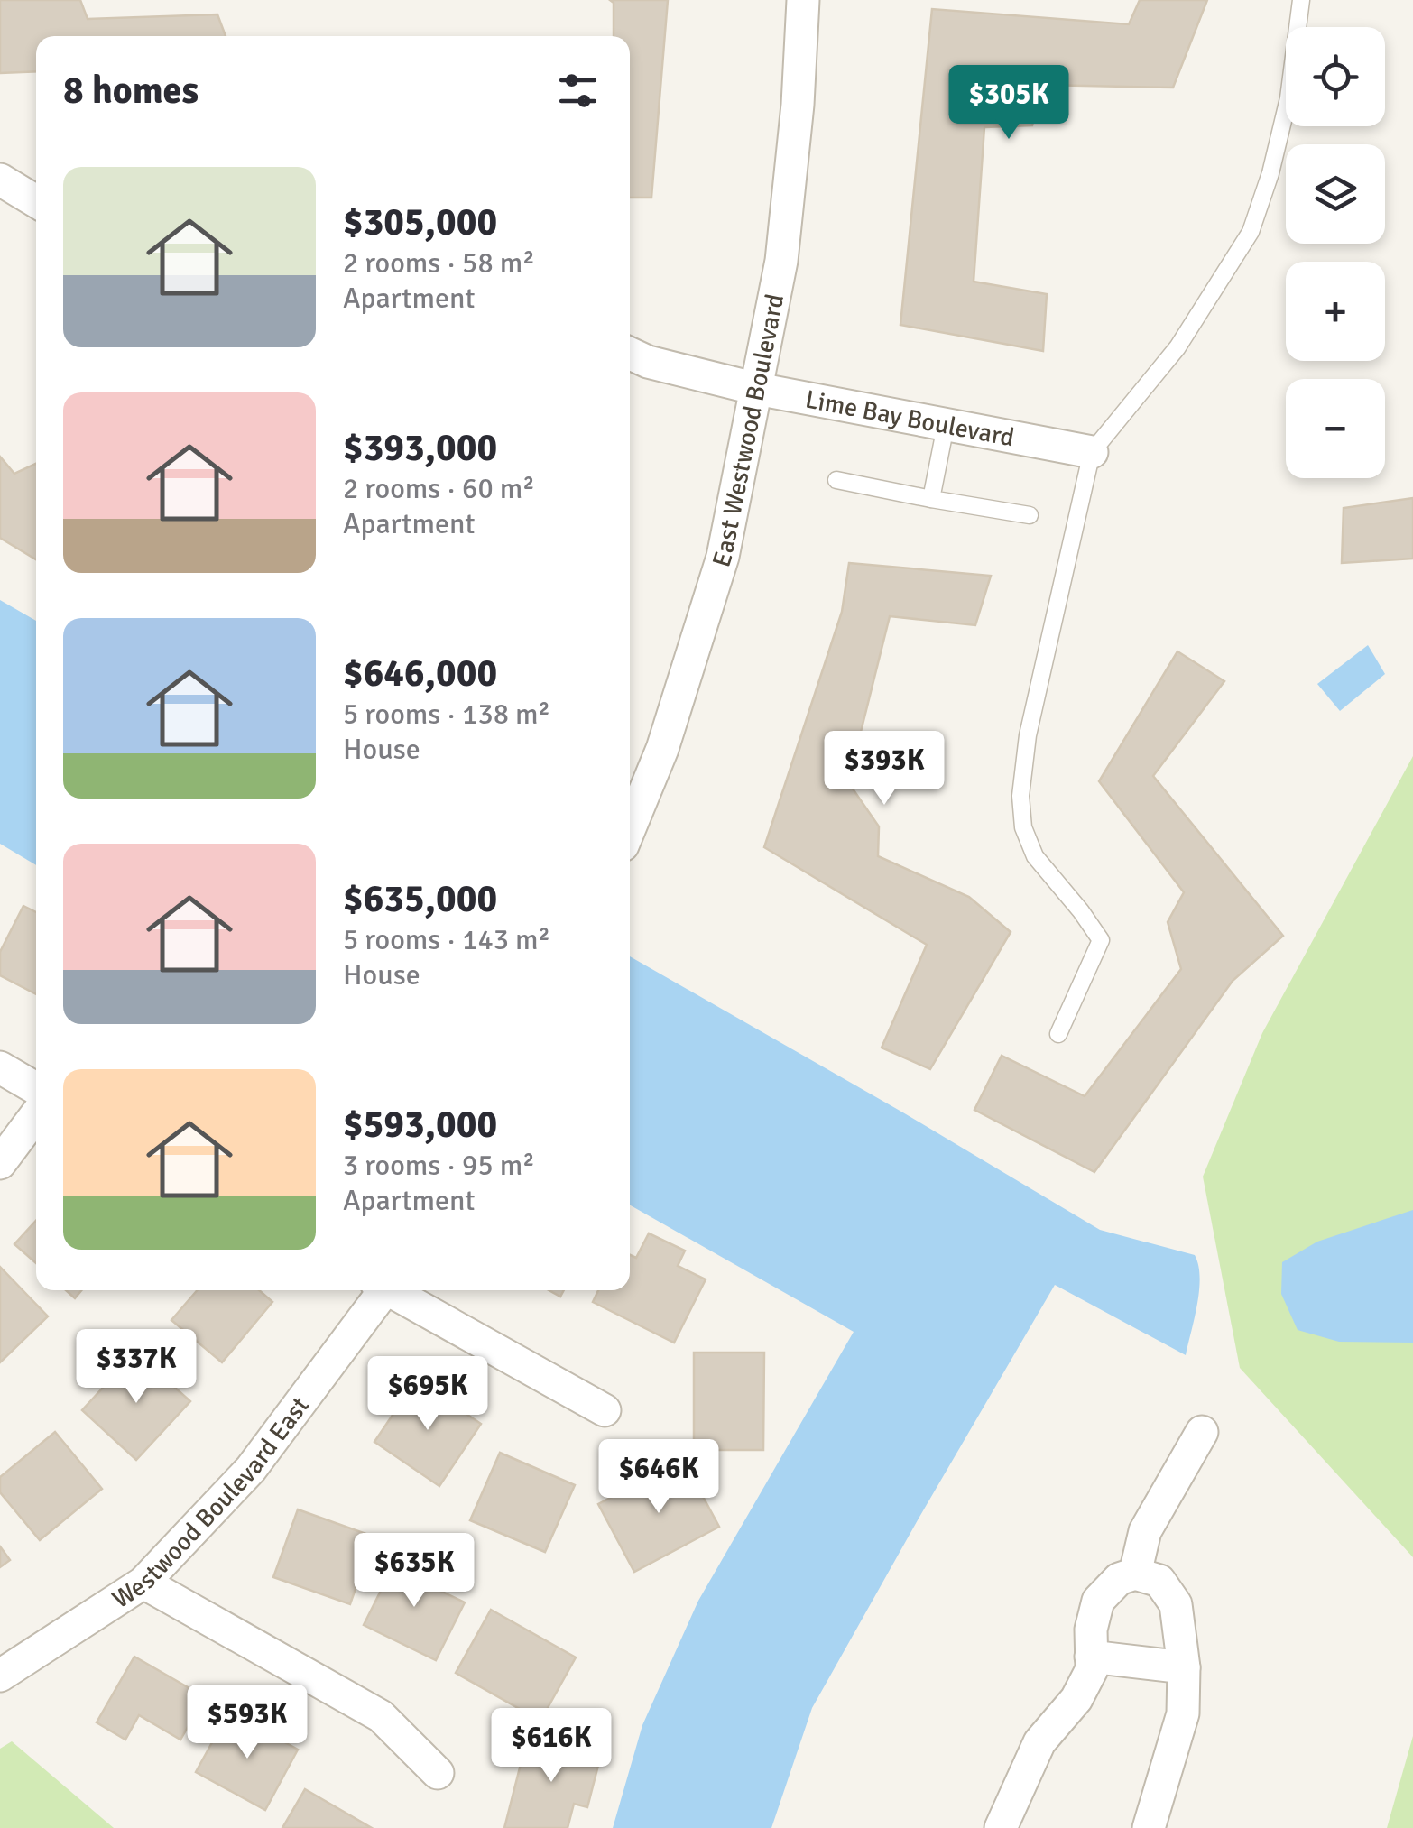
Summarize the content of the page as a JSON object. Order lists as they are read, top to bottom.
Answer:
{
  "streets": {
    "street": ["Lime Bay Boulevard", "East Westwood Boulevard", "Westwood Boulevard East"]
  },
  "crossings": [
    ["Lime Bay Boulevard", "East Westwood Boulevard"]
  ],
  "page": {
    "map_buttons": ["+", "−"],
    "heading": "8 homes",
    "price": [
      "$305K",
      "$393K",
      "$337K",
      "$695K",
      "$646K",
      "$635K",
      "$593K",
      "$616K"
    ],
    "list": [
      {
        "name": "$305,000",
        "note": "2 rooms · 58 m² · Apartment"
      },
      {
        "name": "$393,000",
        "note": "2 rooms · 60 m² · Apartment"
      },
      {
        "name": "$646,000",
        "note": "5 rooms · 138 m² · House"
      },
      {
        "name": "$635,000",
        "note": "5 rooms · 143 m² · House"
      },
      {
        "name": "$593,000",
        "note": "3 rooms · 95 m² · Apartment"
      }
    ]
  }
}
